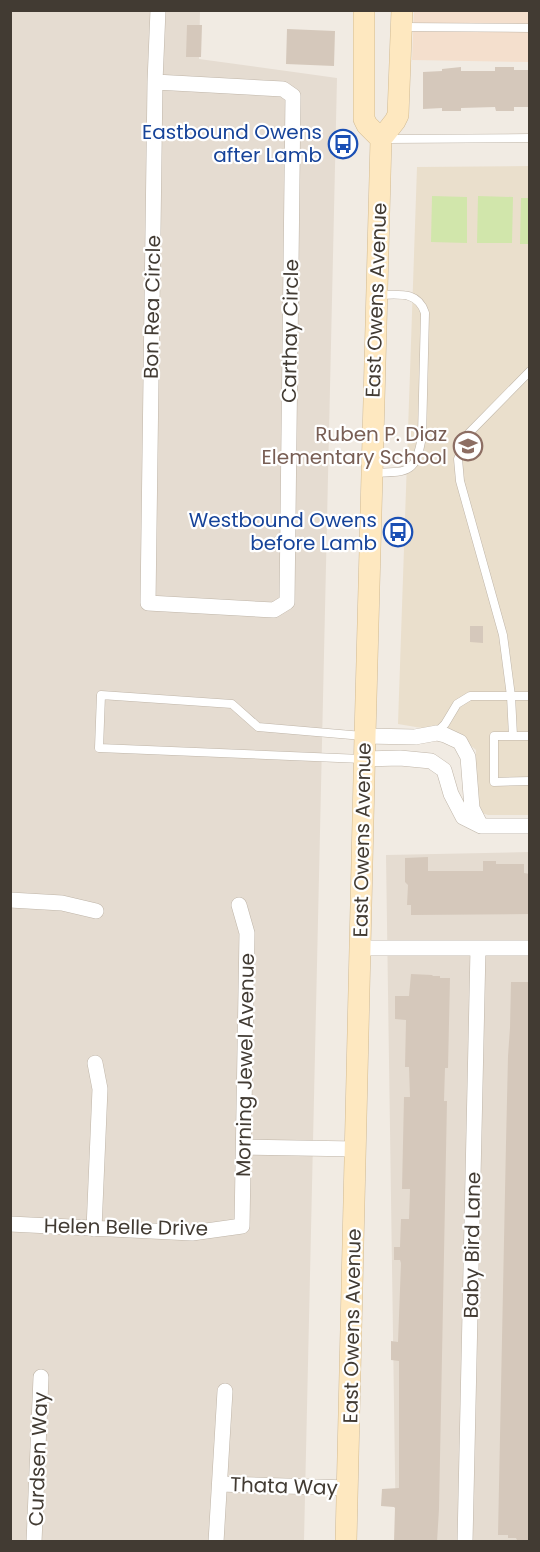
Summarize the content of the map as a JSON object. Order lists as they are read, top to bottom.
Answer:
{
  "streets": {
    "main road": ["East Owens Avenue"],
    "street": [
      "Bon Rea Circle",
      "Carthay Circle",
      "Morning Jewel Avenue",
      "Helen Belle Drive",
      "Baby Bird Lane",
      "Curdsen Way",
      "Thata Way"
    ]
  },
  "crossings": [
    ["East Owens Avenue", "Thata Way"],
    ["Bon Rea Circle", "Carthay Circle"],
    ["Morning Jewel Avenue", "Helen Belle Drive"]
  ],
  "places": {
    "bus stop": ["Eastbound Owens after Lamb", "Westbound Owens before Lamb"],
    "school or university": ["Ruben P. Diaz Elementary School"]
  }
}
